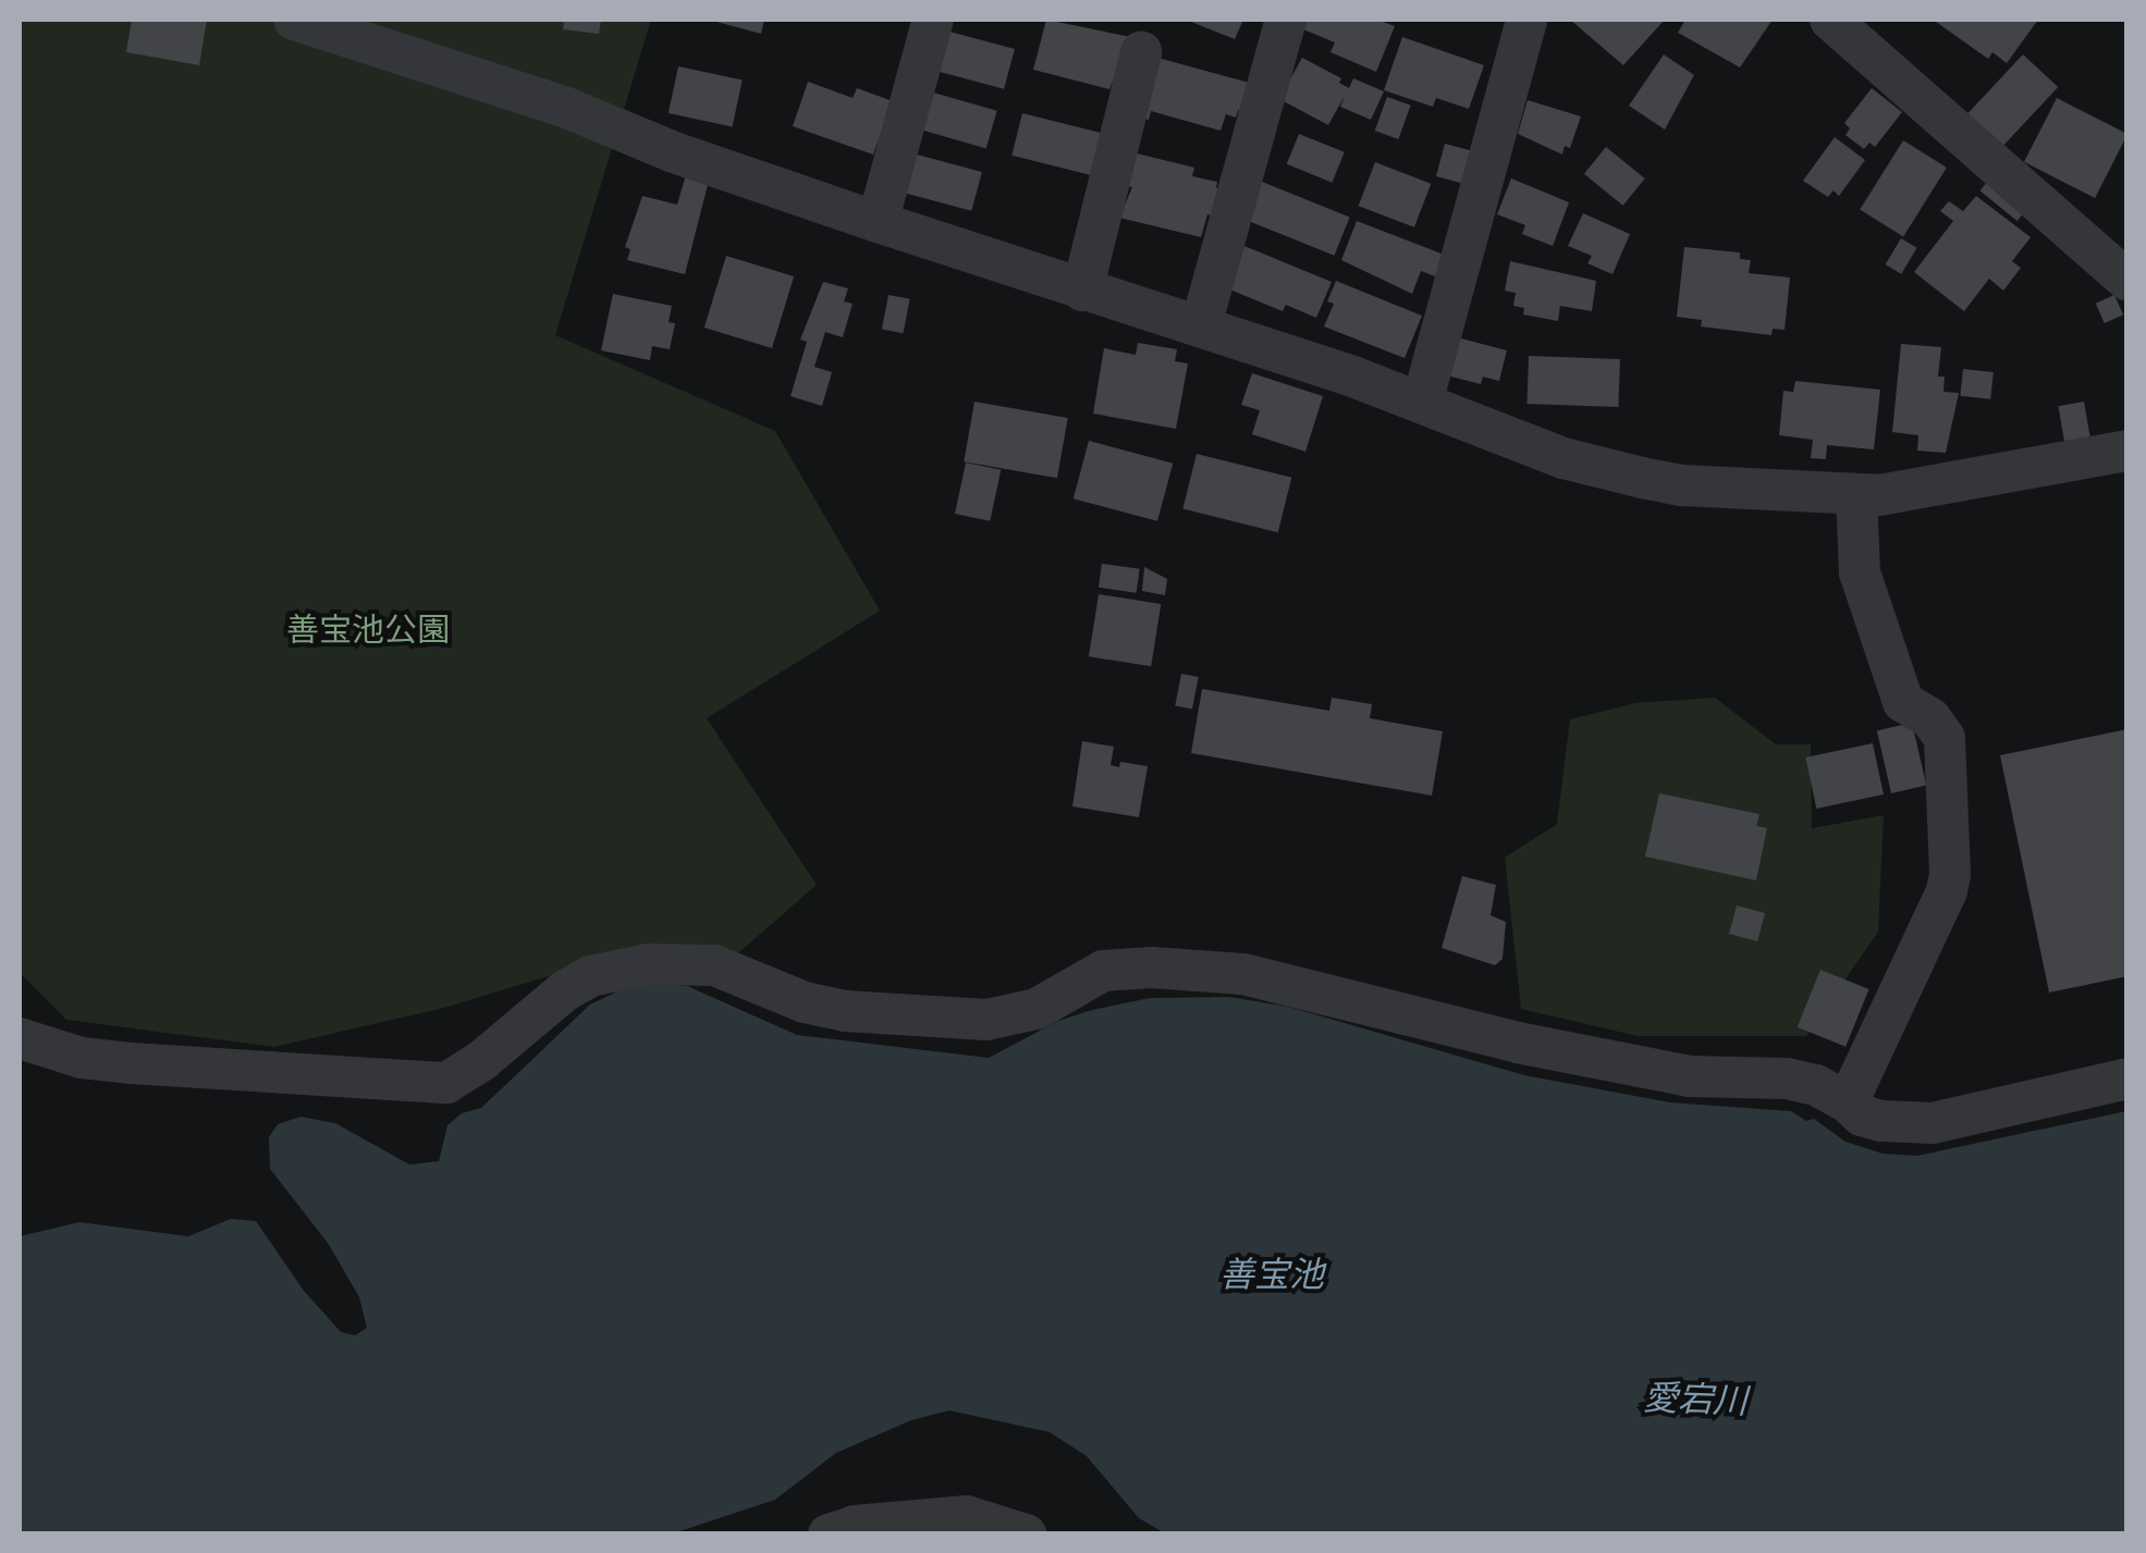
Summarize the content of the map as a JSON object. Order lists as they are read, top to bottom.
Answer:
{
  "water": ["善宝池", "愛宕川"],
  "parks": ["善宝池公園"]
}
